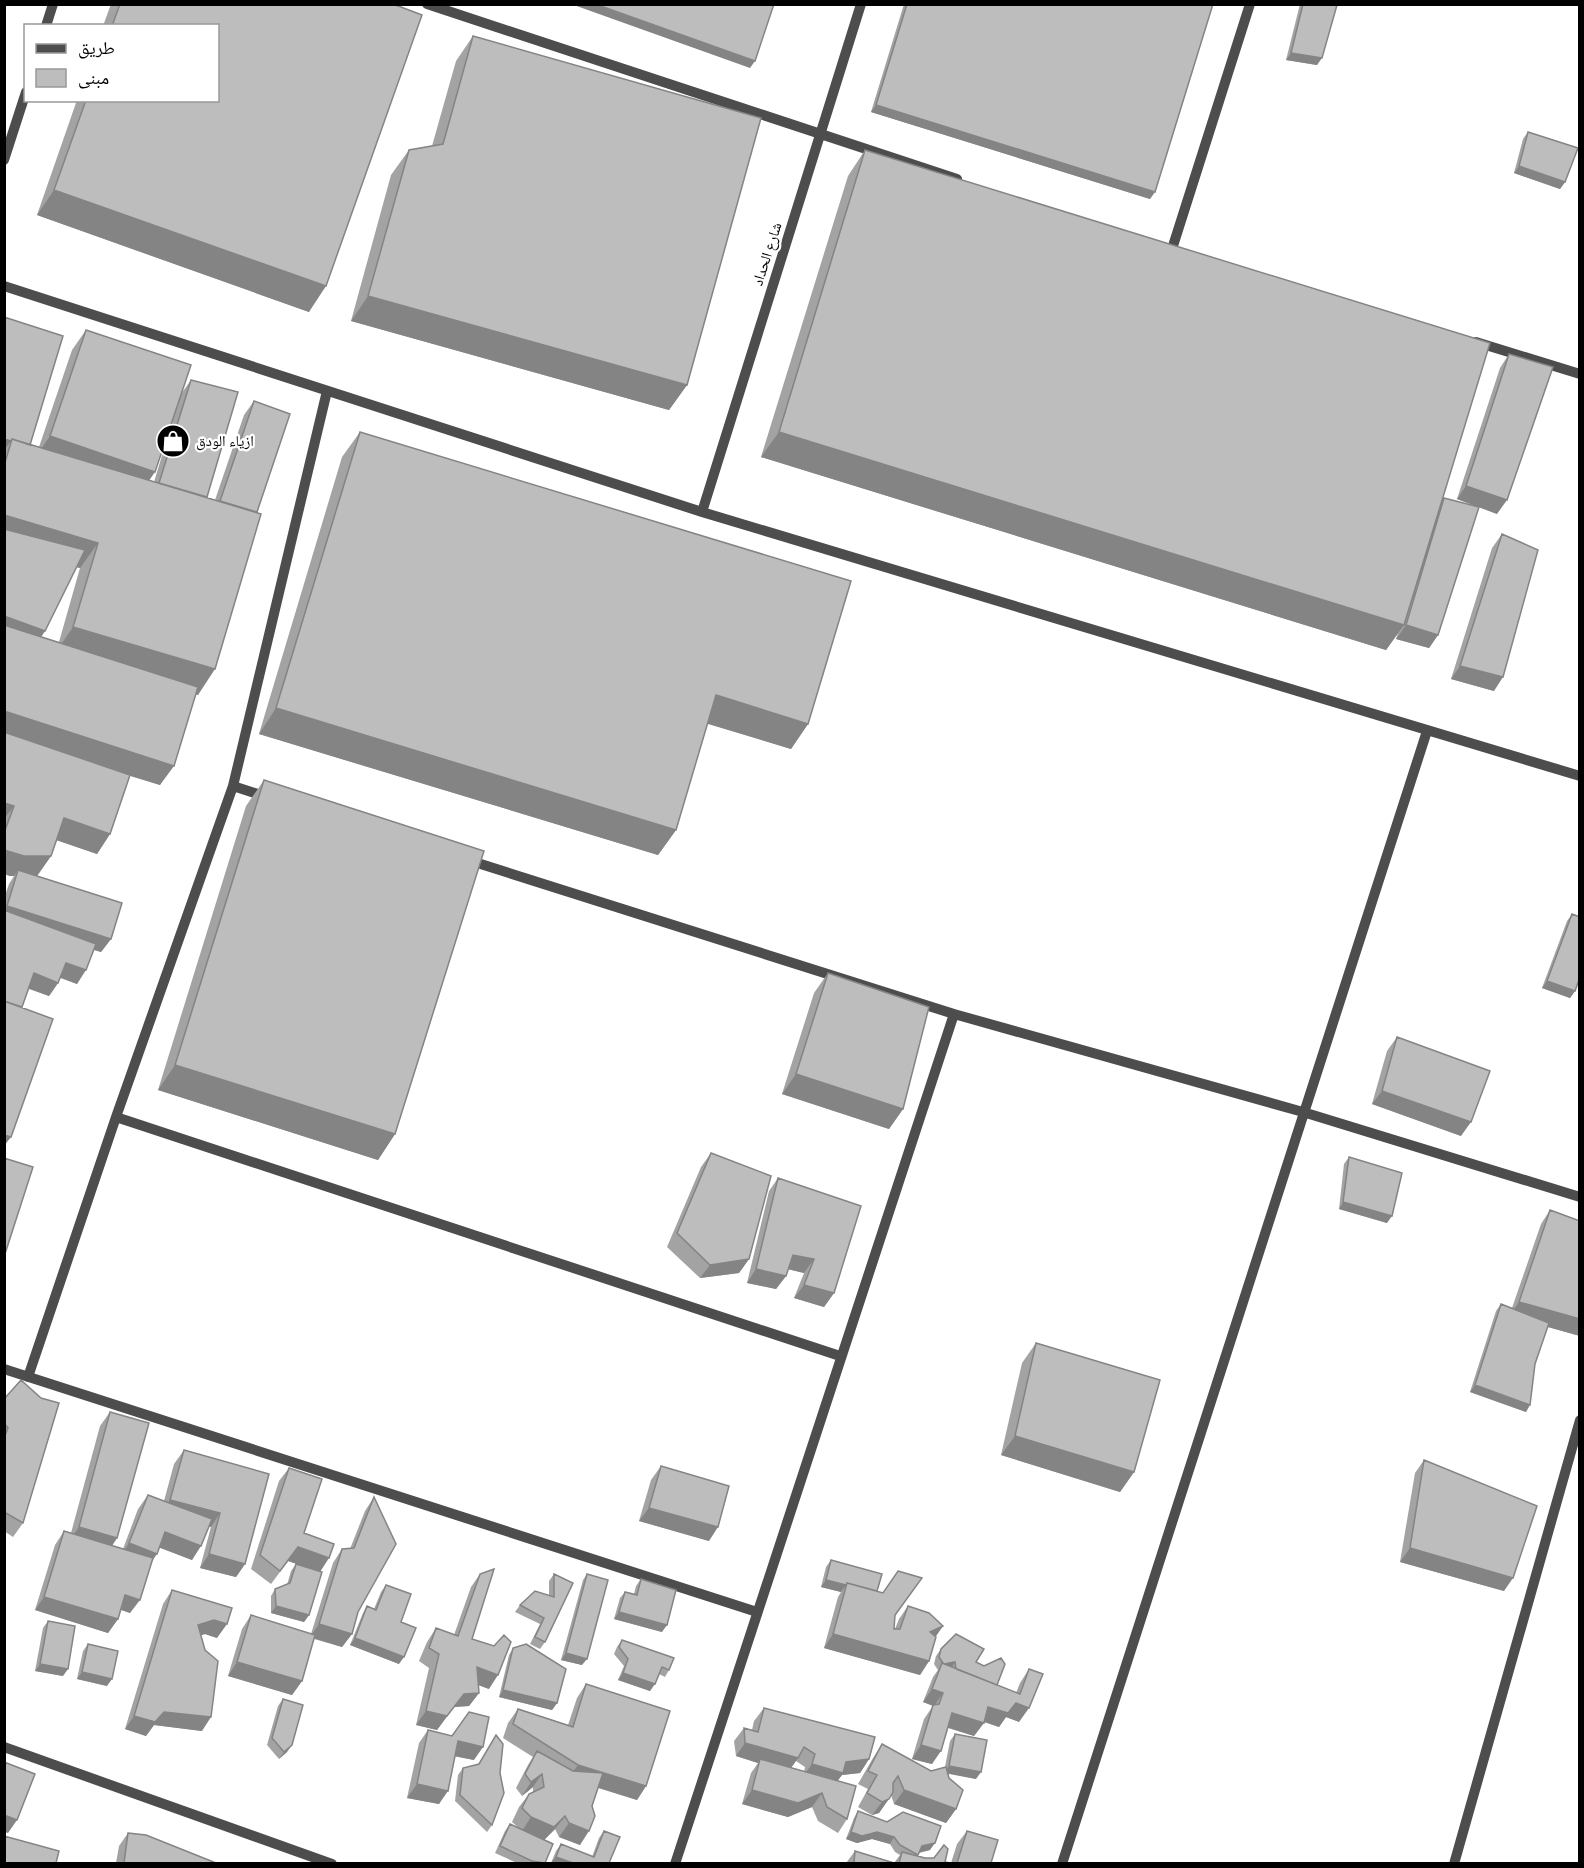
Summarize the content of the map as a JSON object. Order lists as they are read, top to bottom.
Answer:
{
  "streets": {
    "street": ["شارع الحداد"]
  },
  "places": {
    "shop": ["ازياء الودق"]
  },
  "legend": ["طريق", "مبنى"]
}
